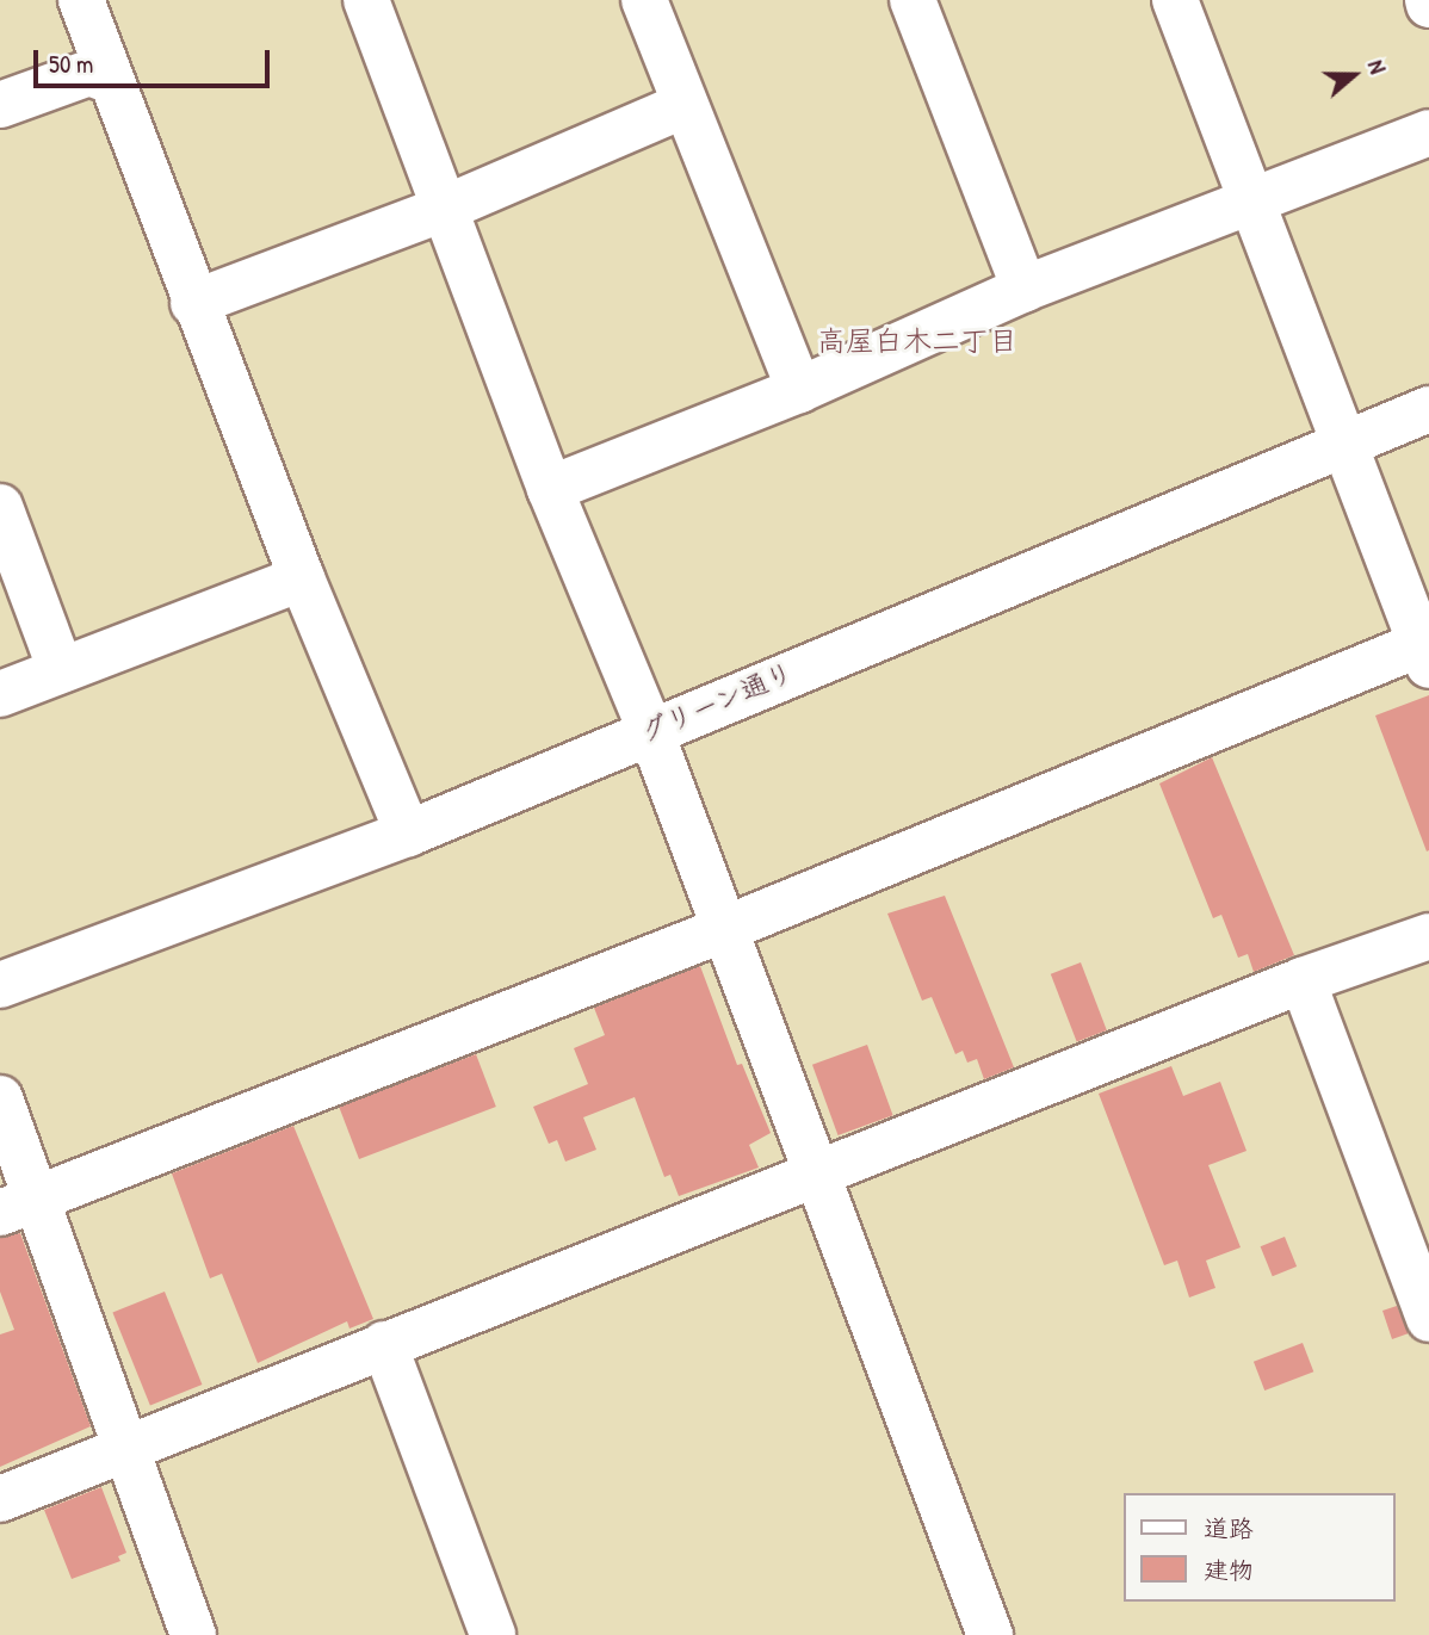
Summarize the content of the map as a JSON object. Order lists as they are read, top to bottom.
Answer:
{
  "streets": {
    "street": ["グリーン通り"]
  },
  "districts": ["高屋白木二丁目"],
  "legend": ["道路", "建物"],
  "scale_bar": "50 m",
  "north": "right"
}
